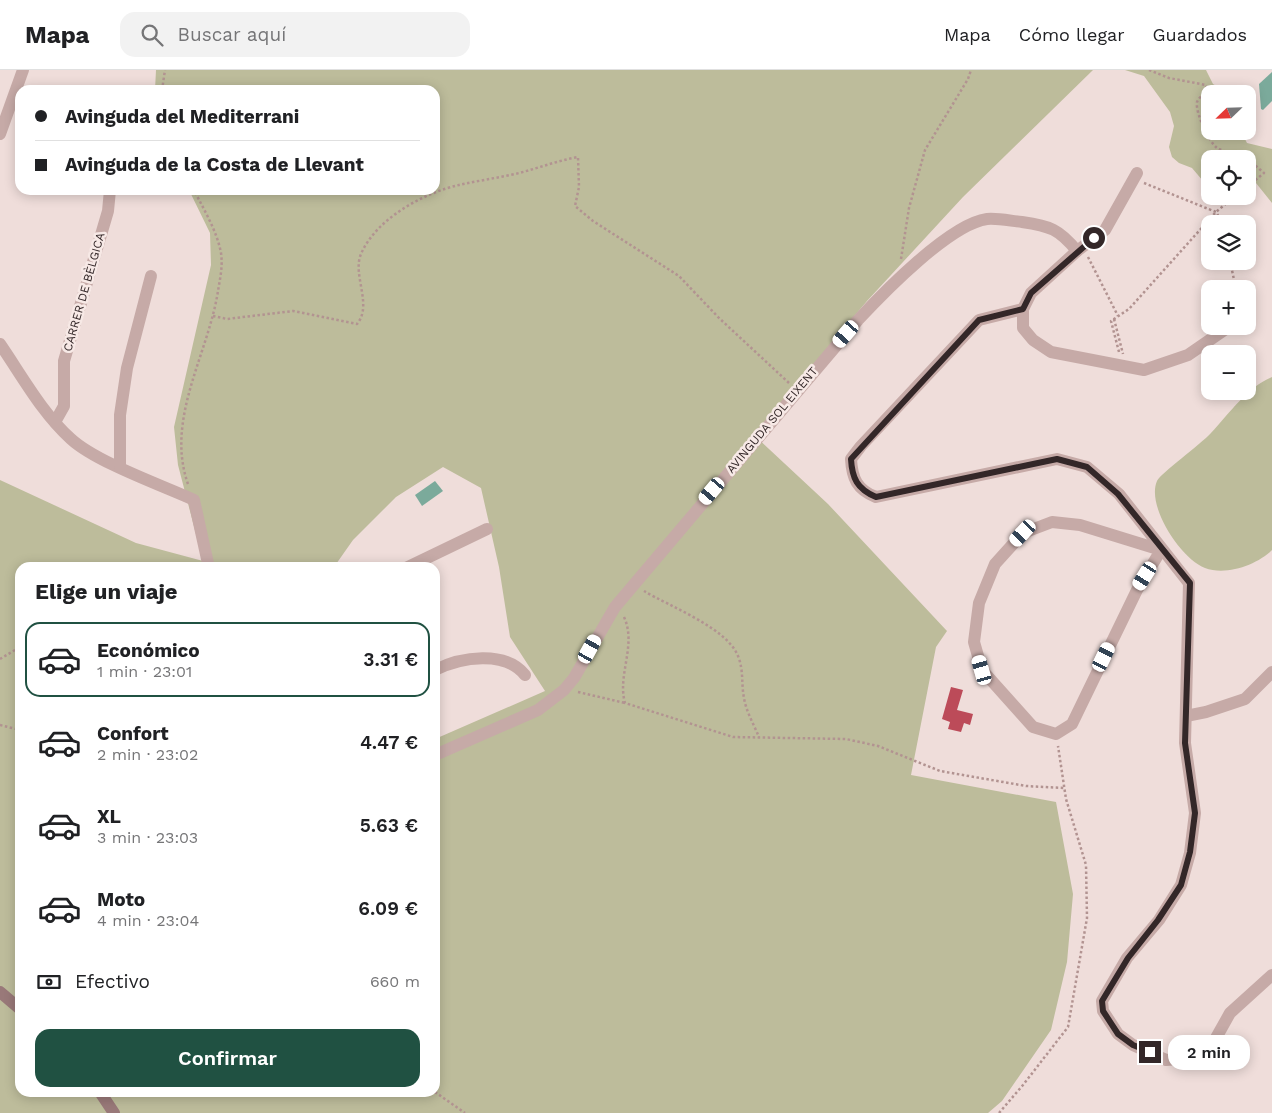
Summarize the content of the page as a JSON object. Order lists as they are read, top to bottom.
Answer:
{
  "streets": {
    "street": ["CARRER DE BÈLGICA", "AVINGUDA SOL EIXENT"]
  },
  "north": "bottom left",
  "page": {
    "header": "Mapa",
    "search": "Buscar aquí",
    "nav": ["Mapa", "Cómo llegar", "Guardados"],
    "map_buttons": ["+", "−"],
    "banner": ["Avinguda del Mediterrani", "Avinguda de la Costa de Llevant"],
    "heading": "Elige un viaje",
    "list": [
      {
        "name": "Económico",
        "note": "1 min · 23:01",
        "value": "3.31 €"
      },
      {
        "name": "Confort",
        "note": "2 min · 23:02",
        "value": "4.47 €"
      },
      {
        "name": "XL",
        "note": "3 min · 23:03",
        "value": "5.63 €"
      },
      {
        "name": "Moto",
        "note": "4 min · 23:04",
        "value": "6.09 €"
      }
    ],
    "pay": ["Efectivo", "660 m"],
    "buttons": "Confirmar",
    "bubble": "2 min"
  }
}
